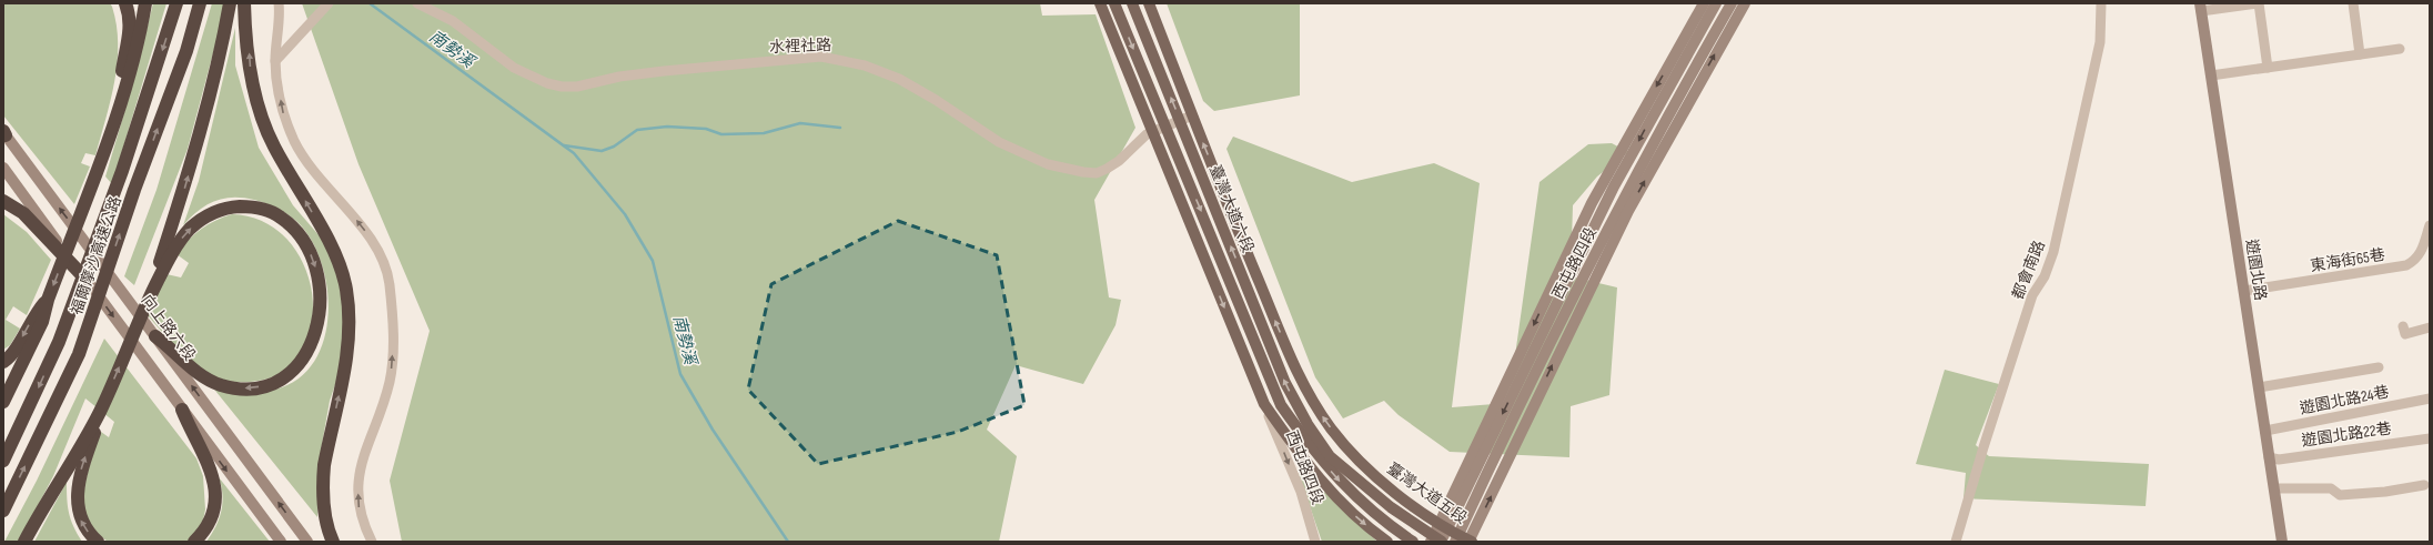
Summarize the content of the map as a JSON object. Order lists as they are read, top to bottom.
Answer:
{
  "streets": {
    "highway": ["福爾摩沙高速公路"],
    "main road": ["臺灣大道六段", "臺灣大道五段"],
    "street": [
      "水裡社路",
      "東海街65巷",
      "西屯路四段",
      "都會南路",
      "遊園北路",
      "向上路六段",
      "遊園北路24巷",
      "遊園北路22巷"
    ]
  },
  "crossings": [
    ["水裡社路", "臺灣大道六段"],
    ["臺灣大道六段", "臺灣大道五段"],
    ["東海街65巷", "遊園北路"],
    ["西屯路四段", "臺灣大道五段"],
    ["遊園北路", "遊園北路24巷"],
    ["遊園北路", "遊園北路22巷"]
  ],
  "water": ["南勢溪"]
}
